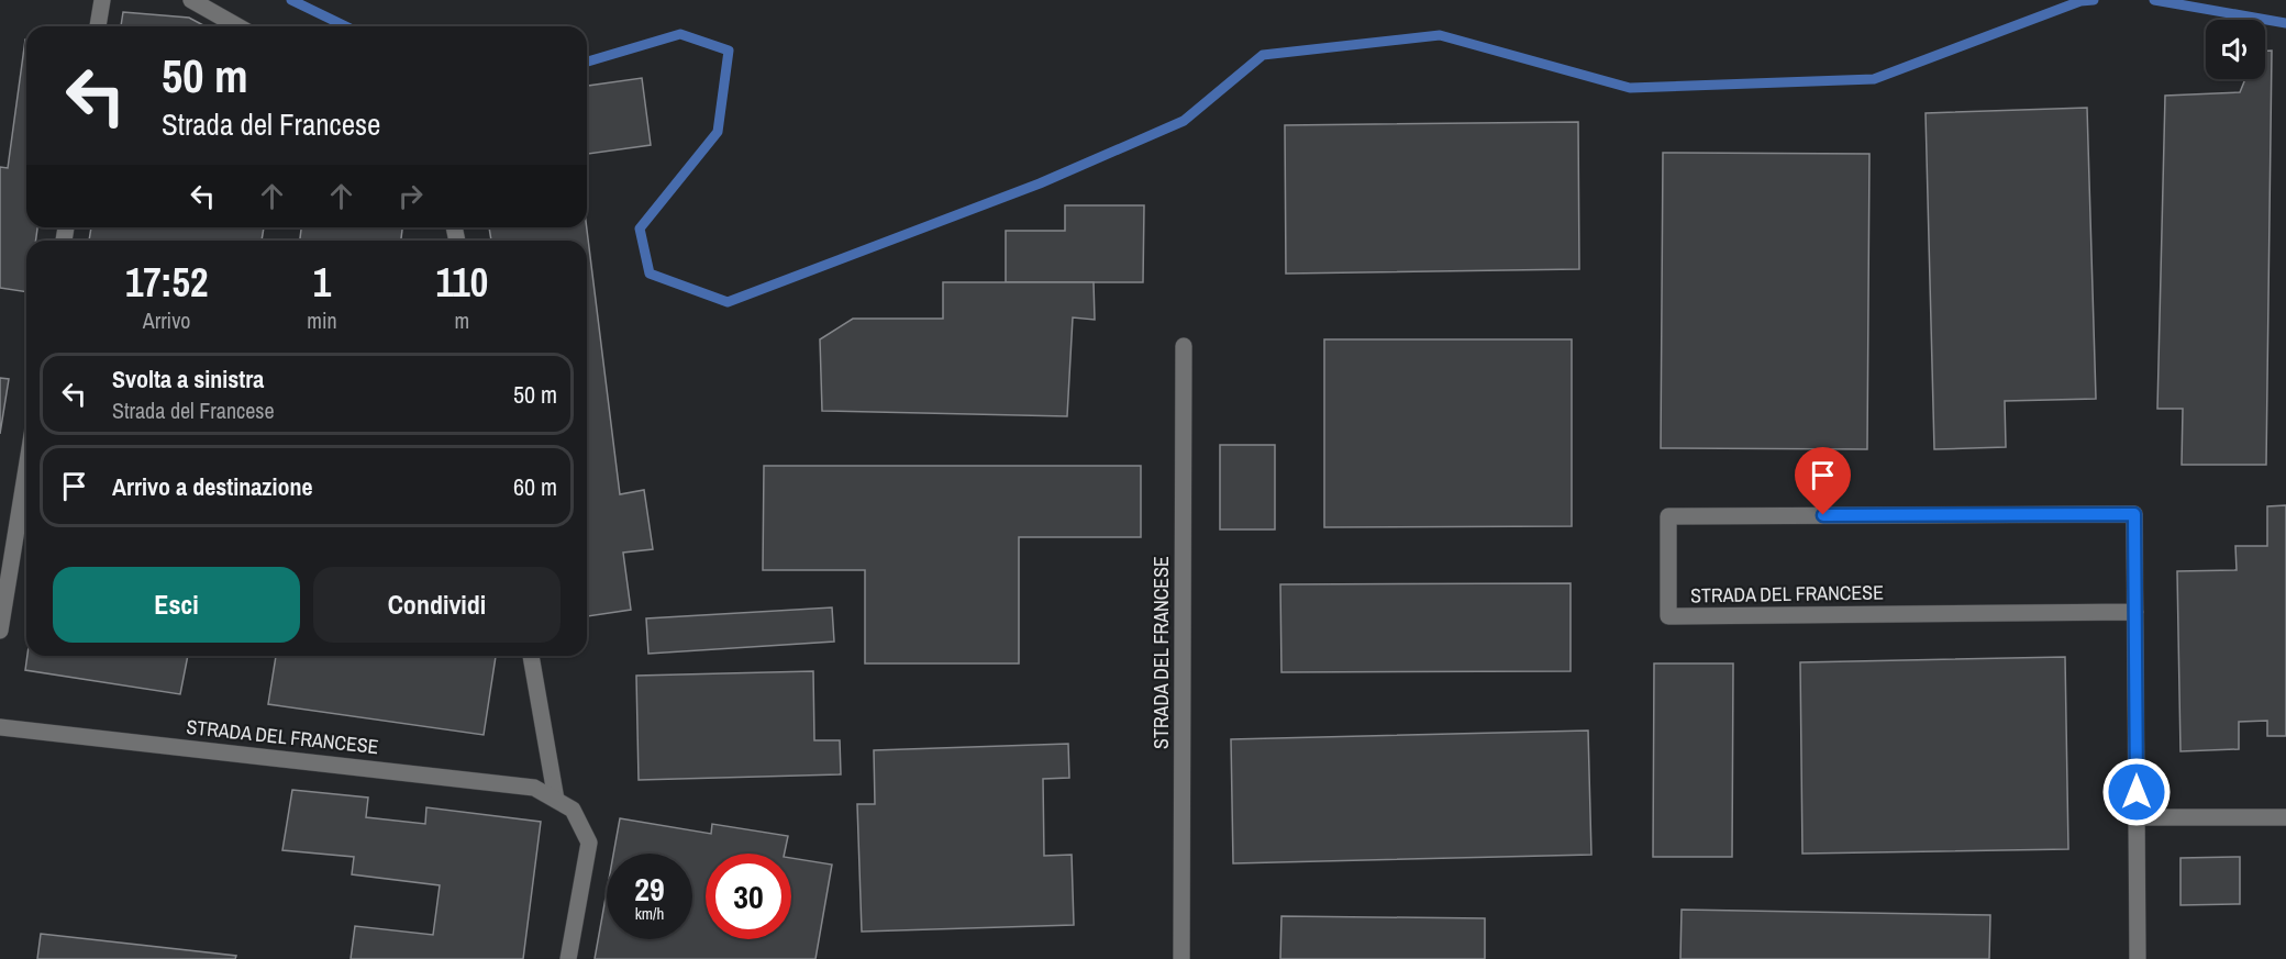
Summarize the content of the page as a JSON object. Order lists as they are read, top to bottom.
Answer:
{
  "streets": {
    "street": ["STRADA DEL FRANCESE"]
  },
  "page": {
    "turn": ["50 m", "Strada del Francese"],
    "eta": [
      "17:52",
      "Arrivo",
      "1",
      "min",
      "110",
      "m"
    ],
    "list": [
      {
        "name": "Svolta a sinistra",
        "note": "Strada del Francese",
        "value": "50 m"
      },
      {
        "name": "Arrivo a destinazione",
        "value": "60 m"
      }
    ],
    "buttons": ["Esci", "Condividi"],
    "speed": "29 km/h",
    "limit": "30"
  }
}
